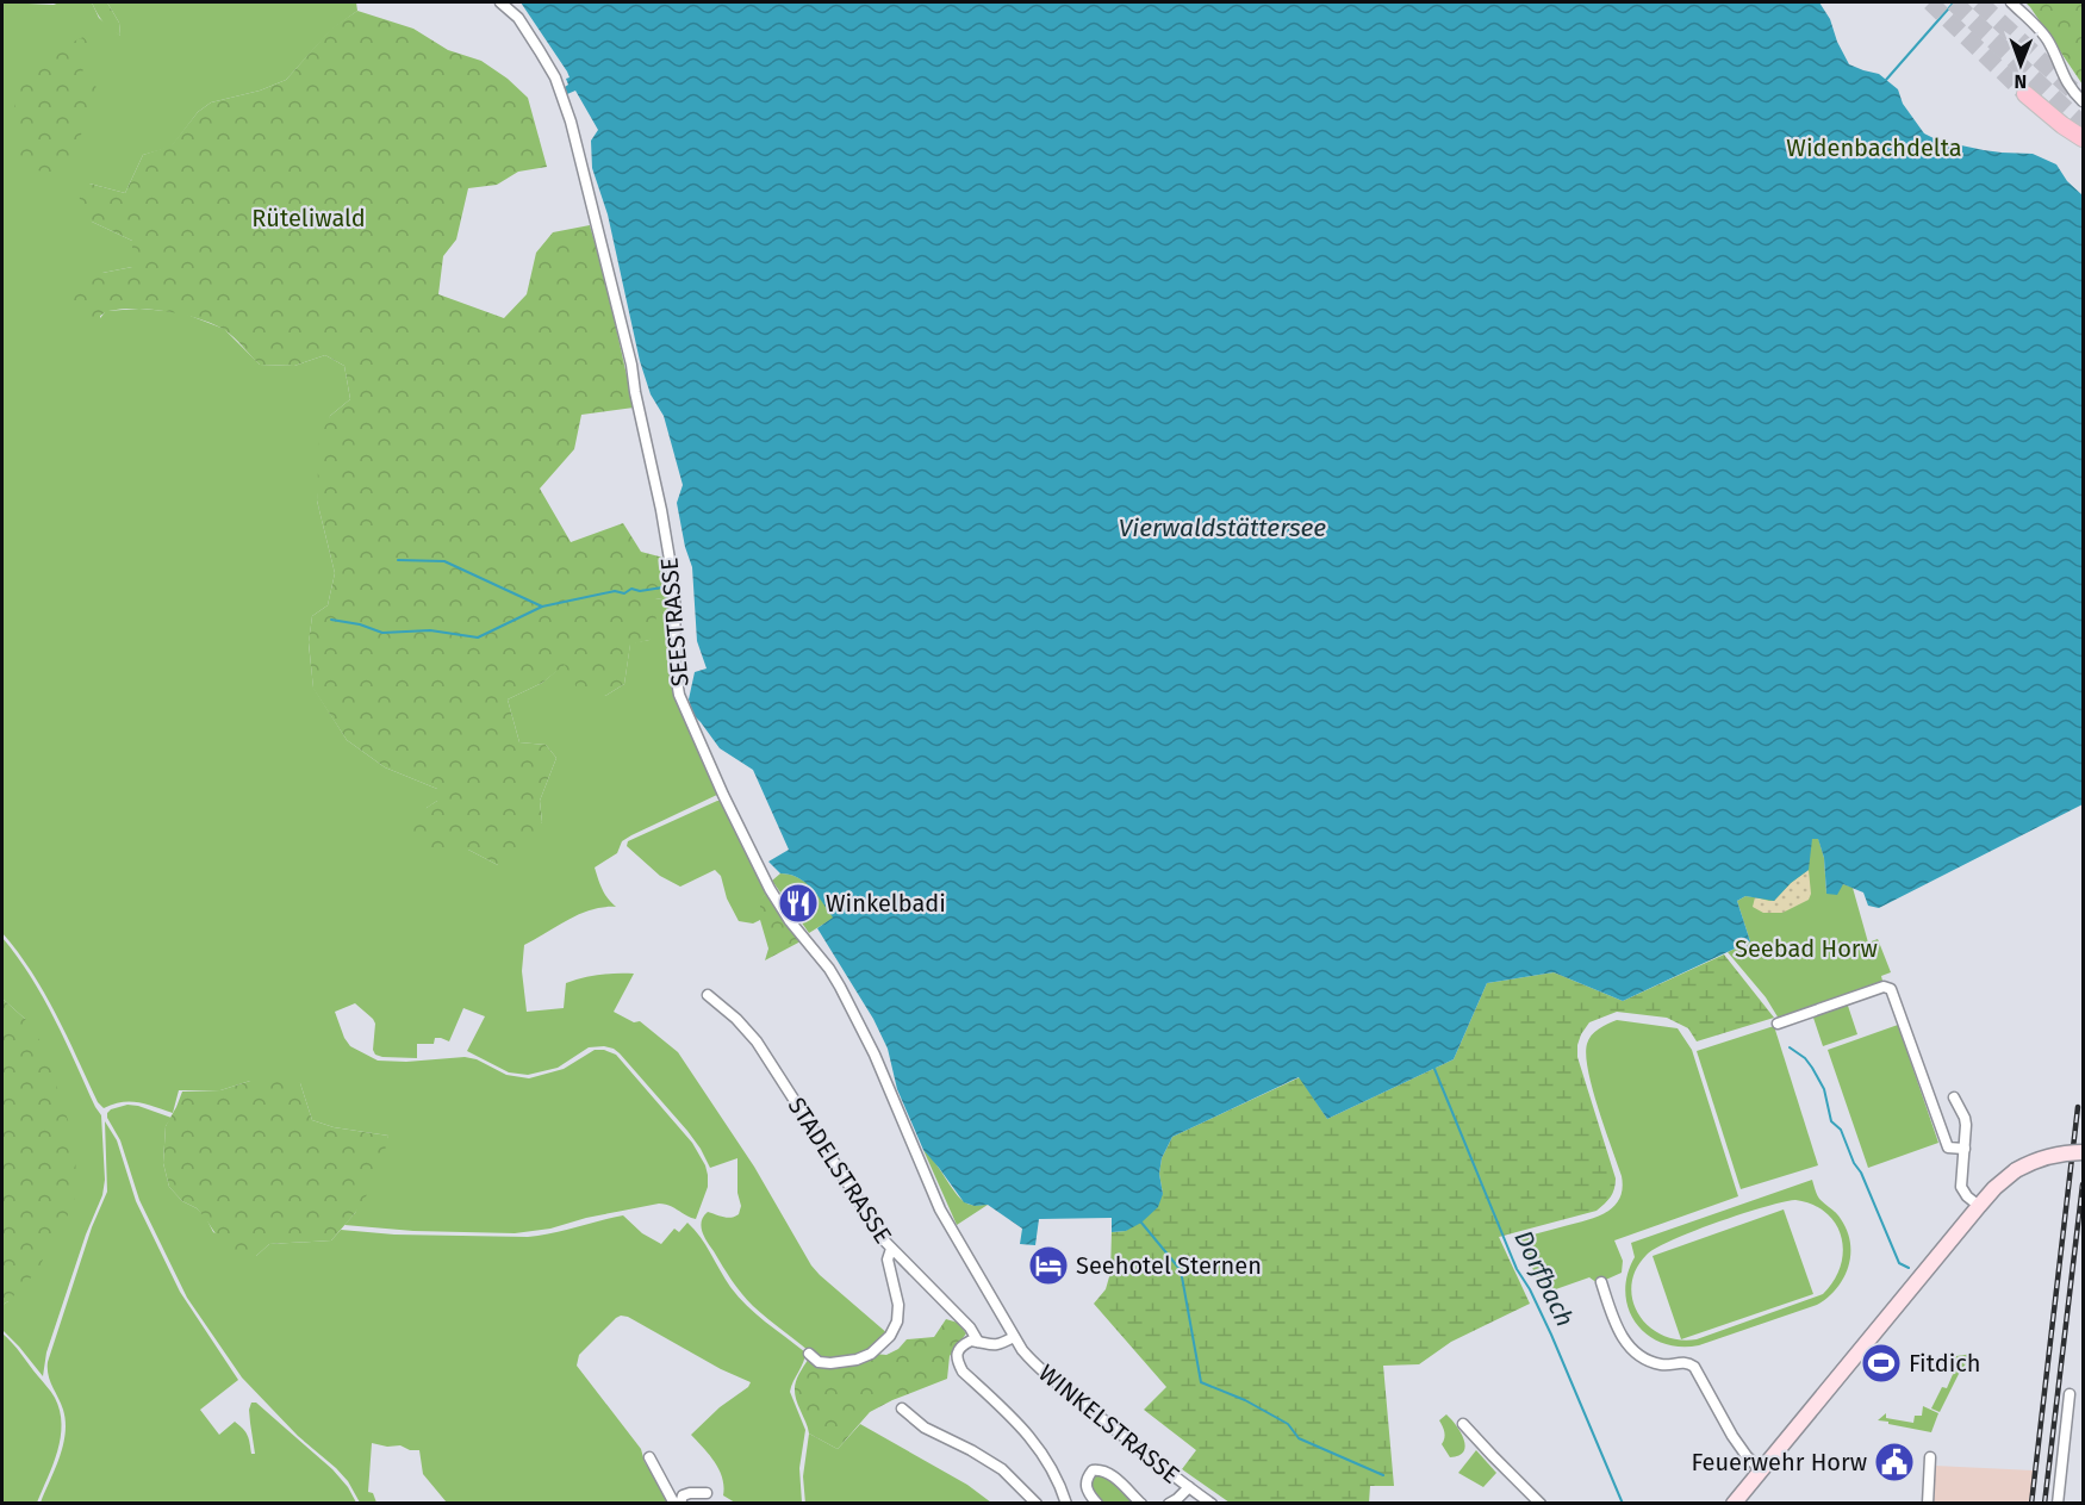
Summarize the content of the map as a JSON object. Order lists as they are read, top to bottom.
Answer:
{
  "streets": {
    "street": ["SEESTRASSE", "STADELSTRASSE", "WINKELSTRASSE"]
  },
  "crossings": [
    ["SEESTRASSE", "WINKELSTRASSE"]
  ],
  "water": ["Vierwaldstättersee", "Dorfbach"],
  "parks": ["Widenbachdelta", "Rüteliwald", "Seebad Horw"],
  "places": {
    "restaurant": ["Winkelbadi"],
    "hotel": ["Seehotel Sternen"],
    "sports": ["Fitdich"],
    "public building": ["Feuerwehr Horw"]
  },
  "north": "bottom"
}
